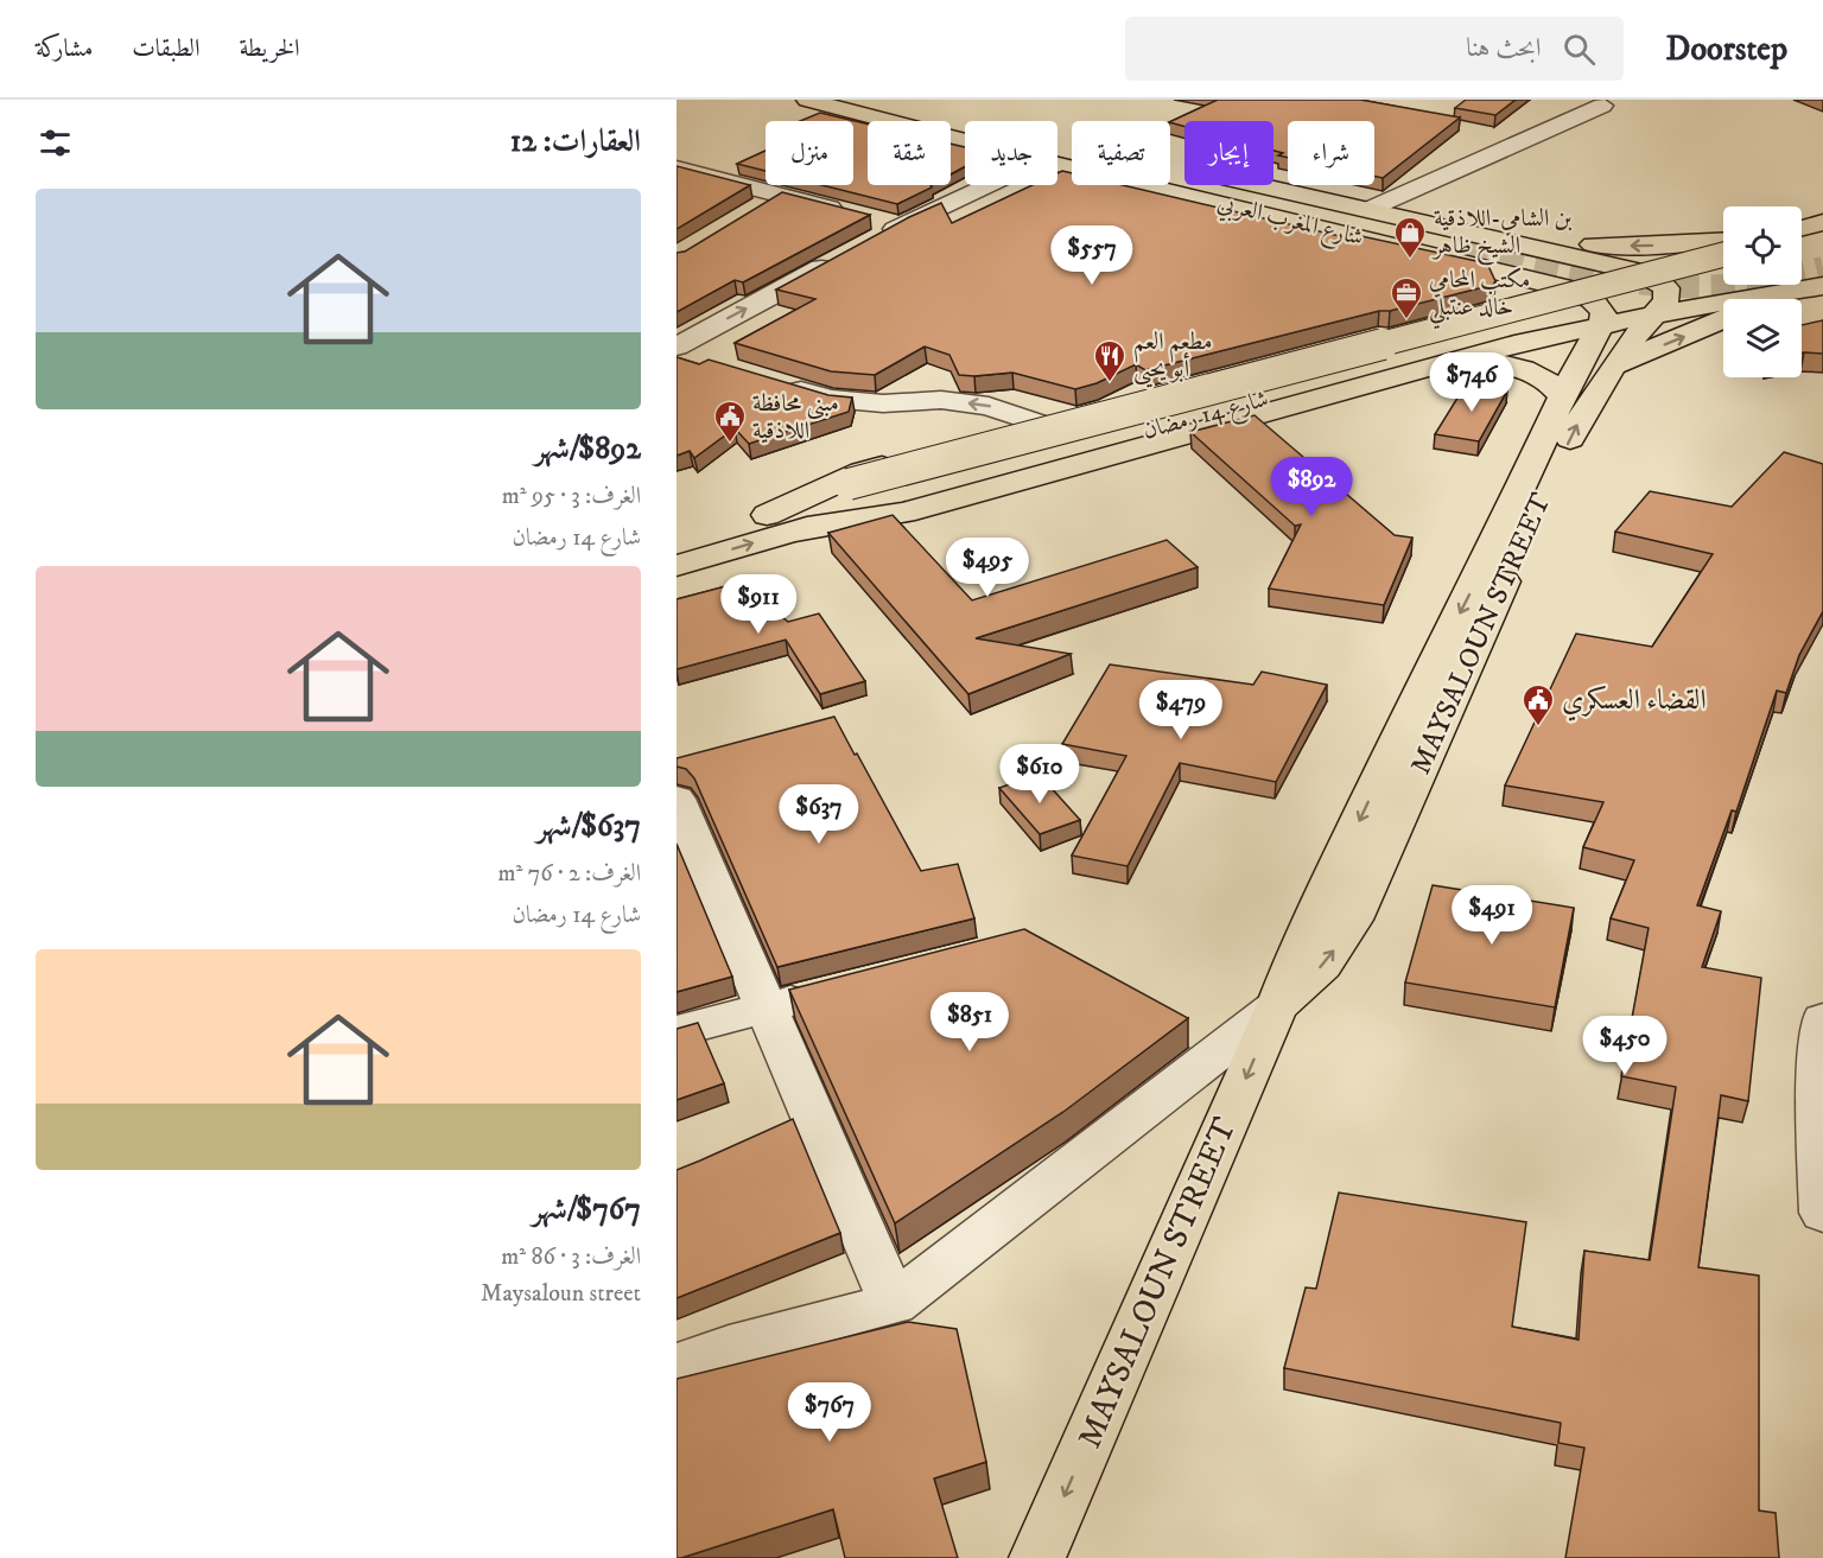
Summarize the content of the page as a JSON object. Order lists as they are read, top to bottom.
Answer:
{
  "streets": {
    "main road": ["شارع المغرب العربي", "شارع 14 رمضان", "MAYSALOUN STREET"]
  },
  "crossings": [
    ["شارع المغرب العربي", "MAYSALOUN STREET"]
  ],
  "places": {
    "shop": ["بن الشامي-اللاذقية الشيخ ظاهر"],
    "office": ["مكتب المحامي خالد عنتبلي"],
    "restaurant": ["مطعم العم أبو يحيى"],
    "public building": ["مبنى محافظة اللاذقية", "القضاء العسكري"]
  },
  "page": {
    "header": "Doorstep",
    "search": "ابحث هنا",
    "nav": ["الخريطة", "الطبقات", "مشاركة"],
    "heading": "العقارات: 12",
    "chip": [
      "شراء",
      "إيجار",
      "تصفية",
      "جديد",
      "شقة",
      "منزل"
    ],
    "list": [
      {
        "name": "$892/شهر",
        "note": "الغرف: 3 · 95 m² · شارع 14 رمضان"
      },
      {
        "name": "$637/شهر",
        "note": "الغرف: 2 · 76 m² · شارع 14 رمضان"
      },
      {
        "name": "$767/شهر",
        "note": "الغرف: 3 · 86 m² · Maysaloun street"
      }
    ],
    "price": [
      "$557",
      "$746",
      "$892",
      "$495",
      "$911",
      "$479",
      "$610",
      "$637",
      "$491",
      "$851",
      "$450",
      "$767"
    ]
  }
}
